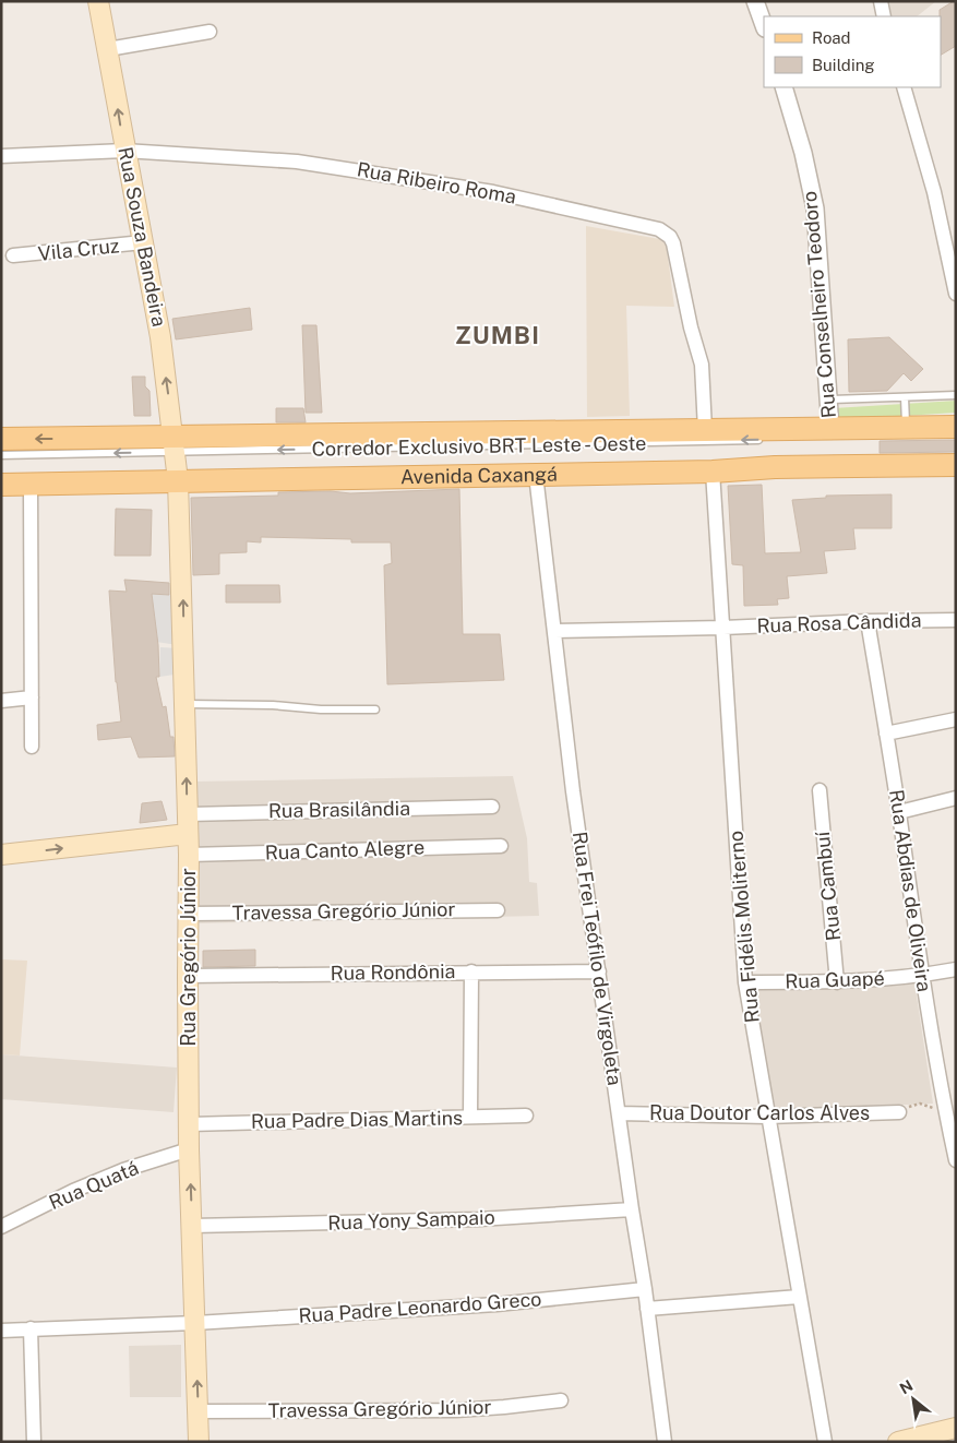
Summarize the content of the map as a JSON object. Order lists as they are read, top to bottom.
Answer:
{
  "streets": {
    "main road": ["Rua Souza Bandeira", "Avenida Caxangá", "Rua Gregório Júnior"],
    "street": [
      "Rua Ribeiro Roma",
      "Vila Cruz",
      "Rua Conselheiro Teodoro",
      "Rua Rosa Cândida",
      "Rua Brasilândia",
      "Rua Canto Alegre",
      "Rua Cambuí",
      "Rua Abdias de Oliveira",
      "Travessa Gregório Júnior",
      "Rua Fidélis Moliterno",
      "Rua Frei Teófilo de Virgoleta",
      "Rua Rondônia",
      "Rua Guapé",
      "Rua Doutor Carlos Alves",
      "Rua Padre Dias Martins",
      "Rua Quatá",
      "Rua Yony Sampaio",
      "Rua Padre Leonardo Greco"
    ],
    "lane": ["Corredor Exclusivo BRT Leste - Oeste"]
  },
  "crossings": [
    ["Rua Ribeiro Roma", "Rua Souza Bandeira"],
    ["Rua Souza Bandeira", "Vila Cruz"],
    ["Rua Souza Bandeira", "Corredor Exclusivo BRT Leste - Oeste"],
    ["Rua Souza Bandeira", "Avenida Caxangá"],
    ["Rua Souza Bandeira", "Rua Gregório Júnior"],
    ["Avenida Caxangá", "Rua Fidélis Moliterno"],
    ["Avenida Caxangá", "Rua Gregório Júnior"],
    ["Avenida Caxangá", "Rua Frei Teófilo de Virgoleta"],
    ["Rua Rosa Cândida", "Rua Abdias de Oliveira"],
    ["Rua Rosa Cândida", "Rua Fidélis Moliterno"],
    ["Rua Rosa Cândida", "Rua Frei Teófilo de Virgoleta"],
    ["Rua Brasilândia", "Rua Gregório Júnior"],
    ["Rua Canto Alegre", "Rua Gregório Júnior"],
    ["Rua Cambuí", "Rua Guapé"],
    ["Rua Abdias de Oliveira", "Rua Guapé"],
    ["Travessa Gregório Júnior", "Rua Gregório Júnior"],
    ["Rua Fidélis Moliterno", "Rua Guapé"],
    ["Rua Fidélis Moliterno", "Rua Doutor Carlos Alves"],
    ["Rua Gregório Júnior", "Rua Rondônia"],
    ["Rua Gregório Júnior", "Rua Padre Dias Martins"],
    ["Rua Gregório Júnior", "Rua Quatá"],
    ["Rua Gregório Júnior", "Rua Yony Sampaio"],
    ["Rua Gregório Júnior", "Rua Padre Leonardo Greco"],
    ["Rua Frei Teófilo de Virgoleta", "Rua Rondônia"],
    ["Rua Frei Teófilo de Virgoleta", "Rua Doutor Carlos Alves"],
    ["Rua Frei Teófilo de Virgoleta", "Rua Yony Sampaio"],
    ["Rua Frei Teófilo de Virgoleta", "Rua Padre Leonardo Greco"]
  ],
  "one_way": ["Rua Souza Bandeira", "Corredor Exclusivo BRT Leste - Oeste", "Rua Gregório Júnior"],
  "districts": ["ZUMBI"],
  "legend": ["Road", "Building"],
  "north": "top left"
}
